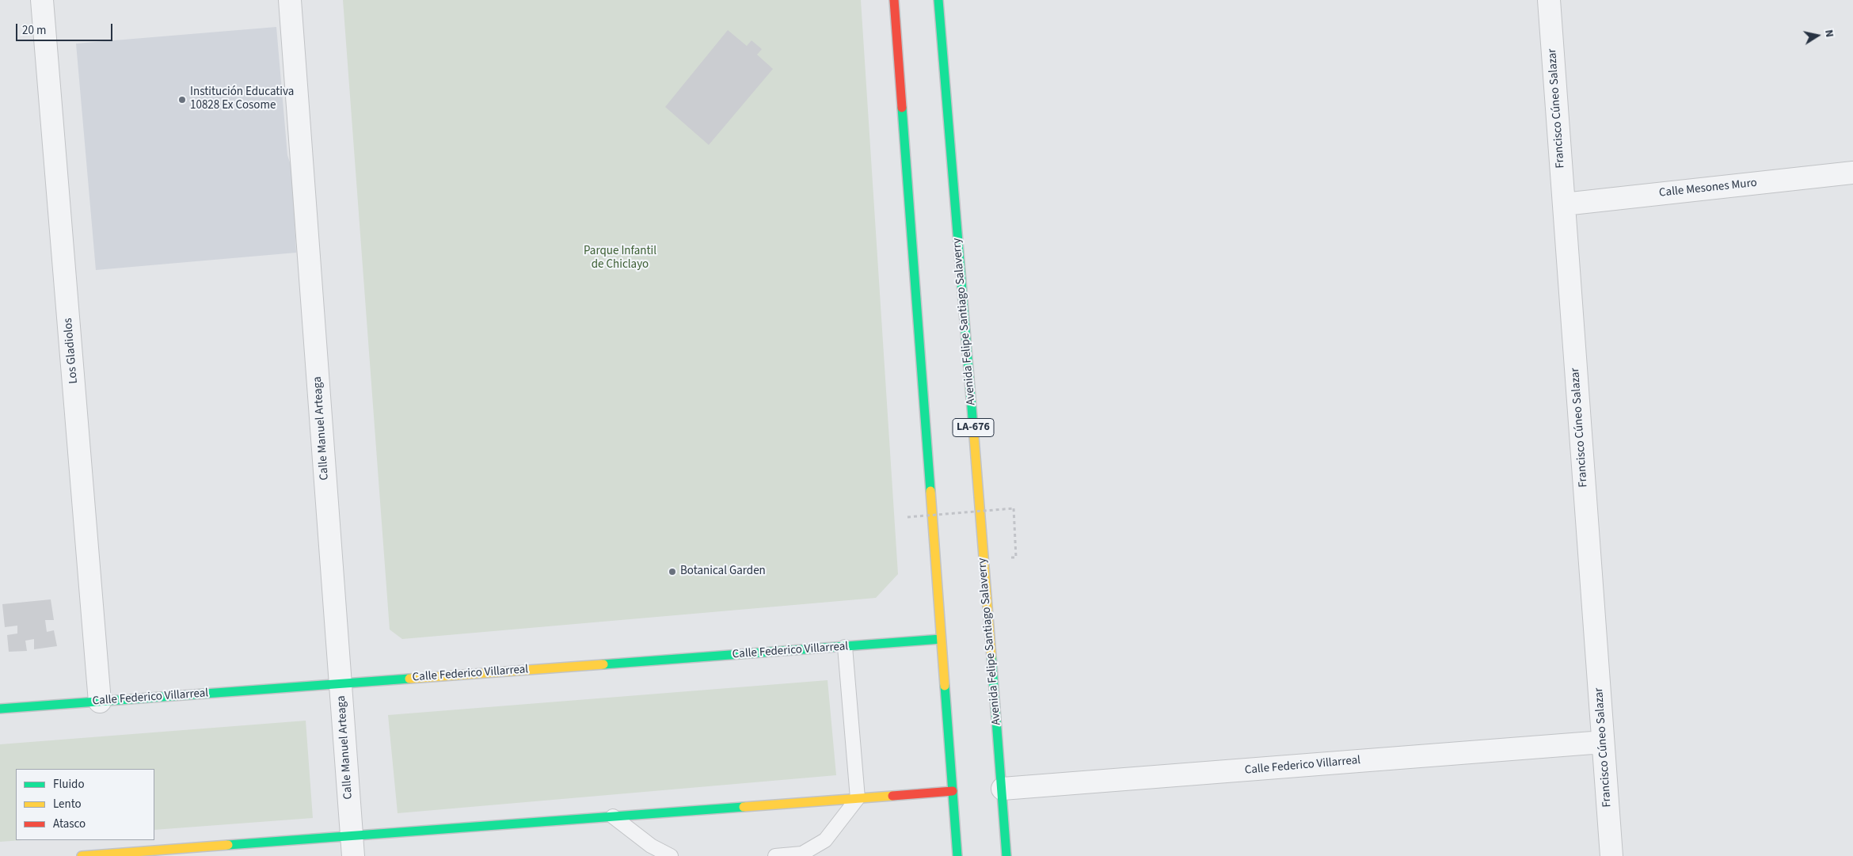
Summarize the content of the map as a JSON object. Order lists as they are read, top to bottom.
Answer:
{
  "streets": {
    "street": [
      "Francisco Cúneo Salazar",
      "Calle Mesones Muro",
      "Avenida Felipe Santiago Salaverry",
      "Los Gladiolos",
      "LA-676",
      "Calle Manuel Arteaga",
      "Calle Federico Villarreal"
    ]
  },
  "crossings": [
    ["Francisco Cúneo Salazar", "Calle Mesones Muro"],
    ["Francisco Cúneo Salazar", "Calle Federico Villarreal"],
    ["Avenida Felipe Santiago Salaverry", "Calle Federico Villarreal"],
    ["Los Gladiolos", "Calle Federico Villarreal"],
    ["Calle Manuel Arteaga", "Calle Federico Villarreal"]
  ],
  "parks": ["Parque Infantil de Chiclayo"],
  "places": ["Institución Educativa 10828 Ex Cosome", "Botanical Garden"],
  "legend": ["Fluido", "Lento", "Atasco"],
  "scale_bar": "20 m",
  "north": "right"
}
